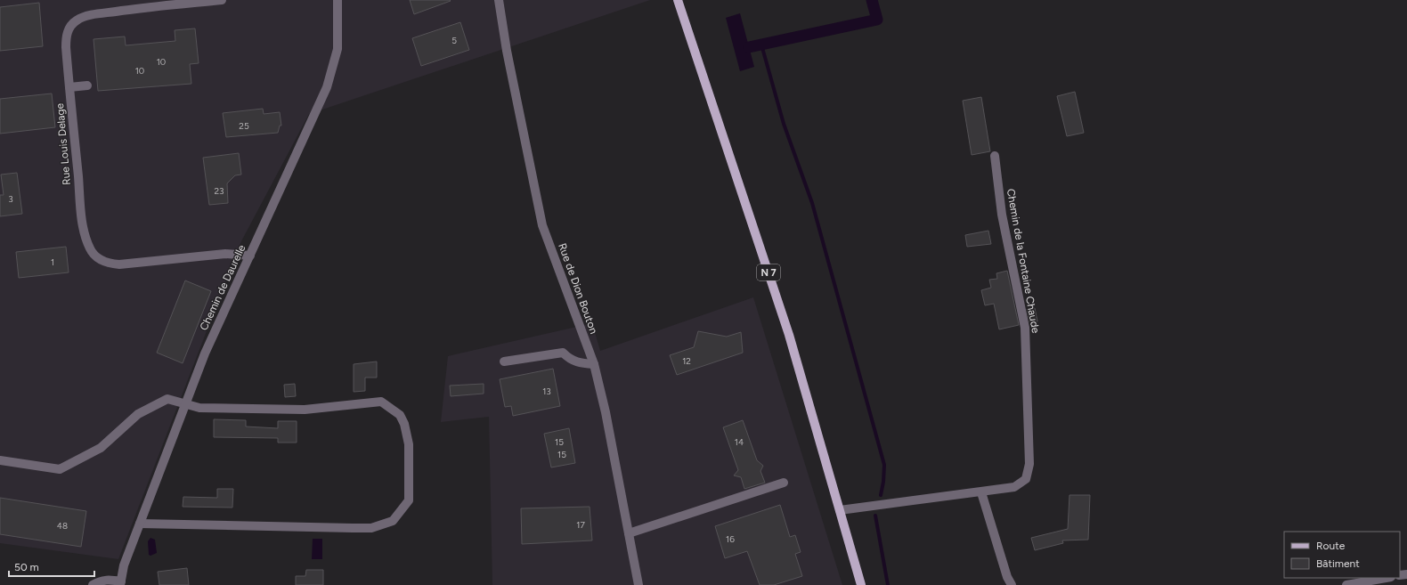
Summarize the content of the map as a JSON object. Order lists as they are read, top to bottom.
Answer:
{
  "streets": {
    "main road": ["N 7"],
    "street": [
      "Rue Louis Delage",
      "Chemin de la Fontaine Chaude",
      "Chemin de Daurelle",
      "Rue de Dion Bouton"
    ]
  },
  "crossings": [
    ["Rue Louis Delage", "Chemin de Daurelle"],
    ["Chemin de la Fontaine Chaude", "N 7"]
  ],
  "house_numbers": [
    "5",
    "10",
    "10",
    "25",
    "23",
    "3",
    "1",
    "12",
    "13",
    "15",
    "14",
    "15",
    "17",
    "48",
    "16"
  ],
  "legend": ["Route", "Bâtiment"],
  "scale_bar": "50 m"
}
